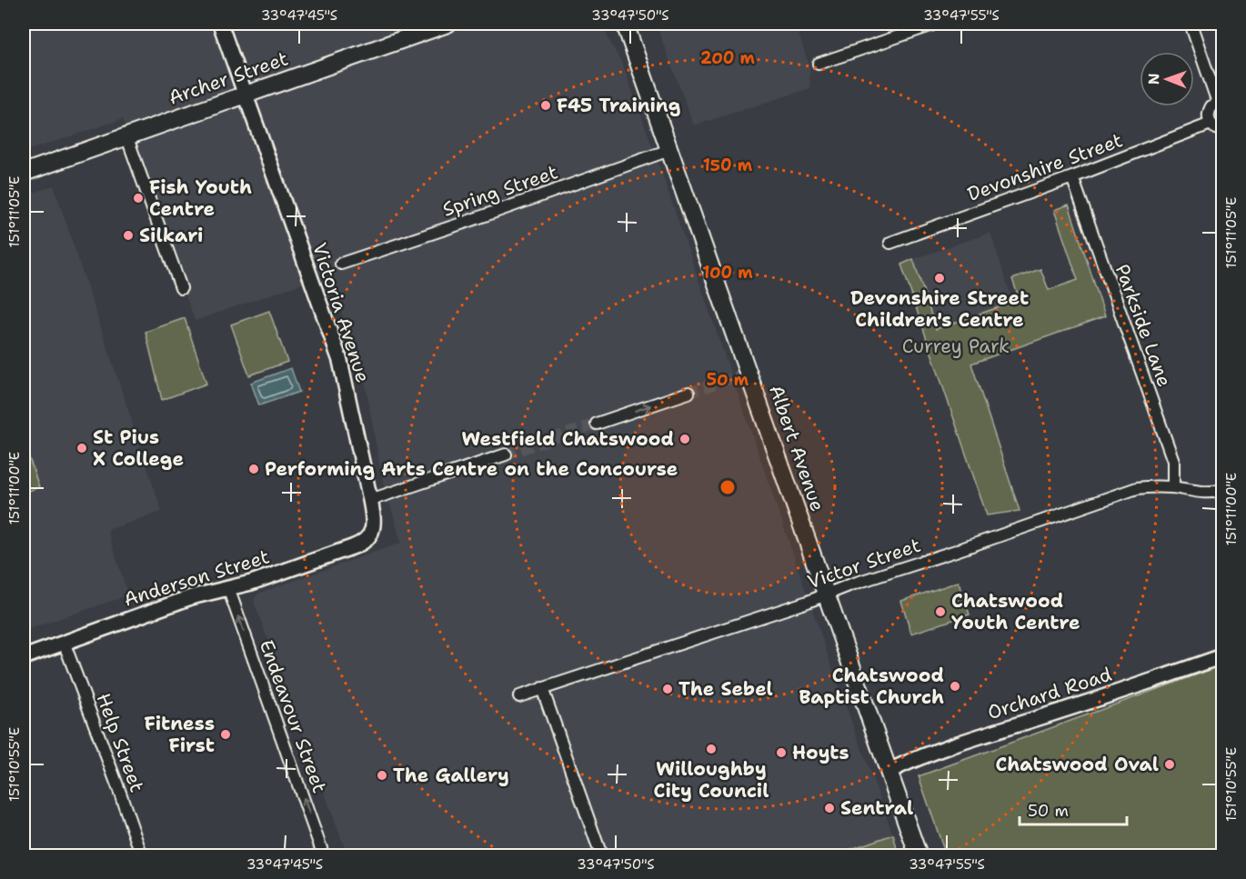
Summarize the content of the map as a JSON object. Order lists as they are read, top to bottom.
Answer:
{
  "streets": {
    "main road": ["Archer Street", "Albert Avenue"],
    "street": [
      "Devonshire Street",
      "Spring Street",
      "Victoria Avenue",
      "Parkside Lane",
      "Victor Street",
      "Anderson Street",
      "Orchard Road",
      "Endeavour Street",
      "Help Street"
    ]
  },
  "crossings": [
    ["Archer Street", "Victoria Avenue"],
    ["Devonshire Street", "Parkside Lane"],
    ["Spring Street", "Albert Avenue"],
    ["Victoria Avenue", "Anderson Street"],
    ["Parkside Lane", "Victor Street"],
    ["Albert Avenue", "Victor Street"],
    ["Albert Avenue", "Orchard Road"],
    ["Anderson Street", "Endeavour Street"],
    ["Anderson Street", "Help Street"]
  ],
  "one_way": ["Endeavour Street"],
  "parks": ["Currey Park"],
  "places": [
    "F45 Training",
    "Fish Youth Centre",
    "Silkari",
    "Devonshire Street Children's Centre",
    "Westfield Chatswood",
    "St Pius X College",
    "Performing Arts Centre on the Concourse",
    "Chatswood Youth Centre",
    "Chatswood Baptist Church",
    "The Sebel",
    "Fitness First",
    "Willoughby City Council",
    "Hoyts",
    "Chatswood Oval",
    "The Gallery",
    "Sentral"
  ],
  "scale_bar": "50 m",
  "north": "left",
  "coordinates": [
    "33°47'45\"S",
    "33°47'50\"S",
    "33°47'55\"S",
    "151°11'05\"E",
    "151°11'00\"E",
    "151°10'55\"E"
  ],
  "rings": [
    "200 m",
    "150 m",
    "100 m",
    "50 m"
  ]
}
